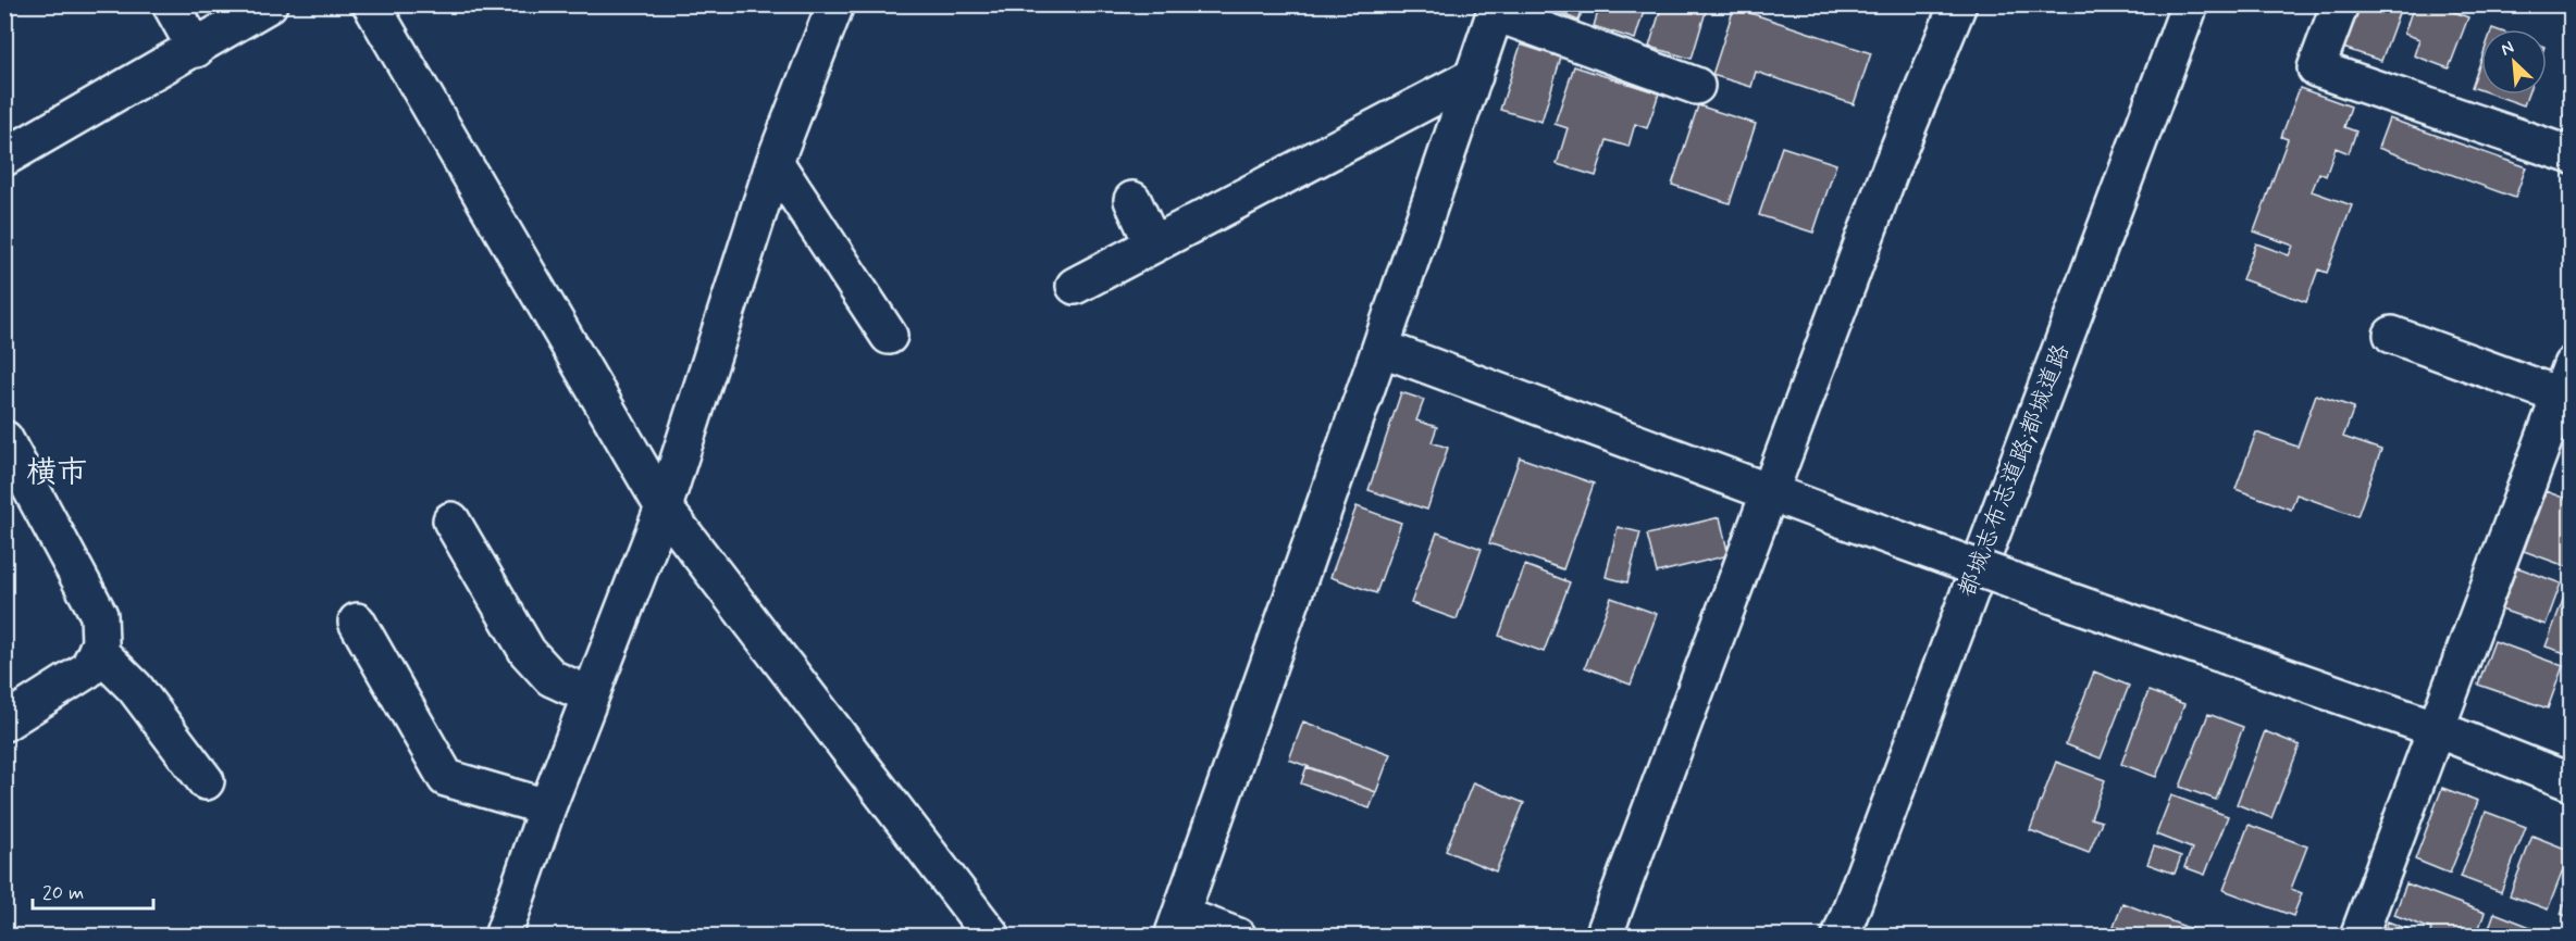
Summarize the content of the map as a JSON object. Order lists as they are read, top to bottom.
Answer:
{
  "streets": {
    "main road": ["都城志布志道路;都城道路"]
  },
  "districts": ["横市"],
  "scale_bar": "20 m",
  "north": "top left"
}
